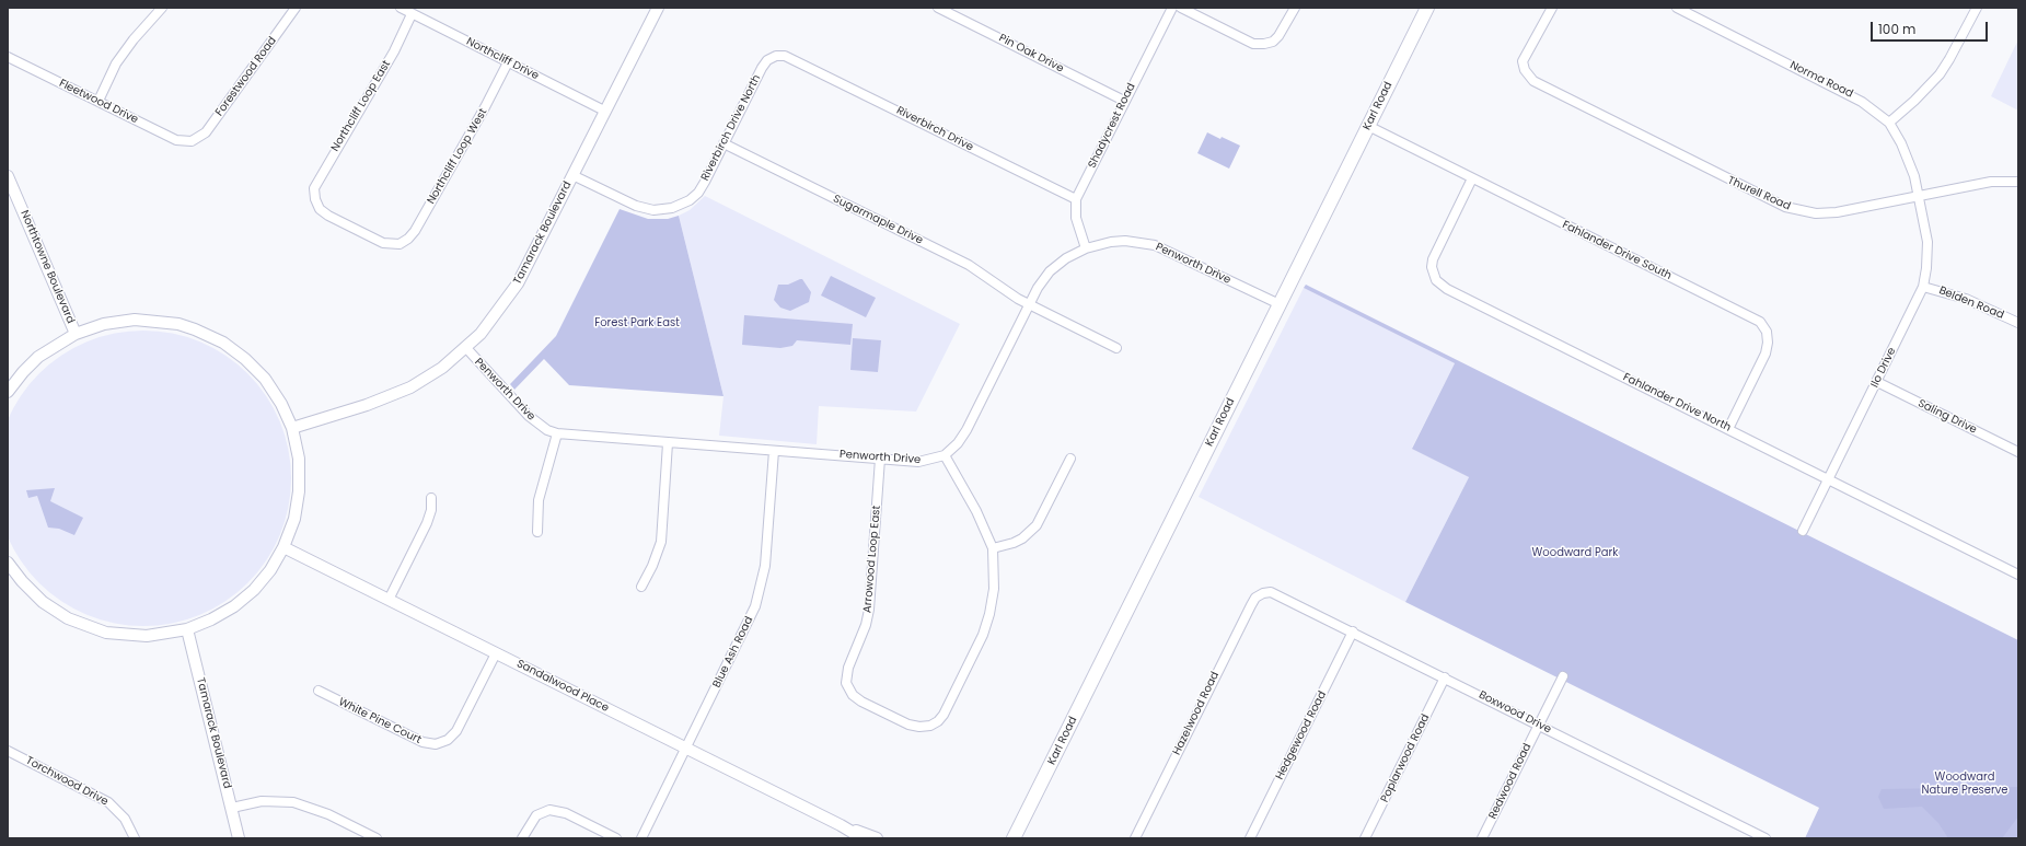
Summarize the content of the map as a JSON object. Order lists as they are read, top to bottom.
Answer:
{
  "streets": {
    "main road": ["Karl Road"],
    "street": [
      "Pin Oak Drive",
      "Northcliff Drive",
      "Forestwood Road",
      "Norma Road",
      "Fleetwood Drive",
      "Northcliff Loop East",
      "Shadycrest Road",
      "Riverbirch Drive North",
      "Riverbirch Drive",
      "Northcliff Loop West",
      "Thurell Road",
      "Sugarmaple Drive",
      "Tamarack Boulevard",
      "Fahlander Drive South",
      "Penworth Drive",
      "Northtowne Boulevard",
      "Belden Road",
      "Ilo Drive",
      "Fahlander Drive North",
      "Saling Drive",
      "Arrowood Loop East",
      "Blue Ash Road",
      "Sandalwood Place",
      "Boxwood Drive",
      "Hazelwood Road",
      "White Pine Court",
      "Hedgewood Road",
      "Poplarwood Road",
      "Torchwood Drive",
      "Redwood Road"
    ]
  },
  "crossings": [
    ["Pin Oak Drive", "Shadycrest Road"],
    ["Northcliff Drive", "Northcliff Loop East"],
    ["Northcliff Drive", "Northcliff Loop West"],
    ["Northcliff Drive", "Tamarack Boulevard"],
    ["Forestwood Road", "Fleetwood Drive"],
    ["Norma Road", "Thurell Road"],
    ["Norma Road", "Ilo Drive"],
    ["Northcliff Loop East", "Northcliff Loop West"],
    ["Karl Road", "Fahlander Drive South"],
    ["Karl Road", "Penworth Drive"],
    ["Shadycrest Road", "Riverbirch Drive"],
    ["Shadycrest Road", "Penworth Drive"],
    ["Riverbirch Drive North", "Riverbirch Drive"],
    ["Riverbirch Drive North", "Sugarmaple Drive"],
    ["Riverbirch Drive North", "Tamarack Boulevard"],
    ["Thurell Road", "Ilo Drive"],
    ["Sugarmaple Drive", "Penworth Drive"],
    ["Tamarack Boulevard", "Penworth Drive"],
    ["Fahlander Drive South", "Fahlander Drive North"],
    ["Penworth Drive", "Arrowood Loop East"],
    ["Penworth Drive", "Blue Ash Road"],
    ["Belden Road", "Ilo Drive"],
    ["Ilo Drive", "Fahlander Drive North"],
    ["Ilo Drive", "Saling Drive"],
    ["Blue Ash Road", "Sandalwood Place"],
    ["Sandalwood Place", "White Pine Court"],
    ["Boxwood Drive", "Hazelwood Road"],
    ["Boxwood Drive", "Hedgewood Road"],
    ["Boxwood Drive", "Poplarwood Road"],
    ["Boxwood Drive", "Redwood Road"]
  ],
  "parks": ["Forest Park East", "Woodward Park", "Woodward Nature Preserve"],
  "scale_bar": "100 m"
}
